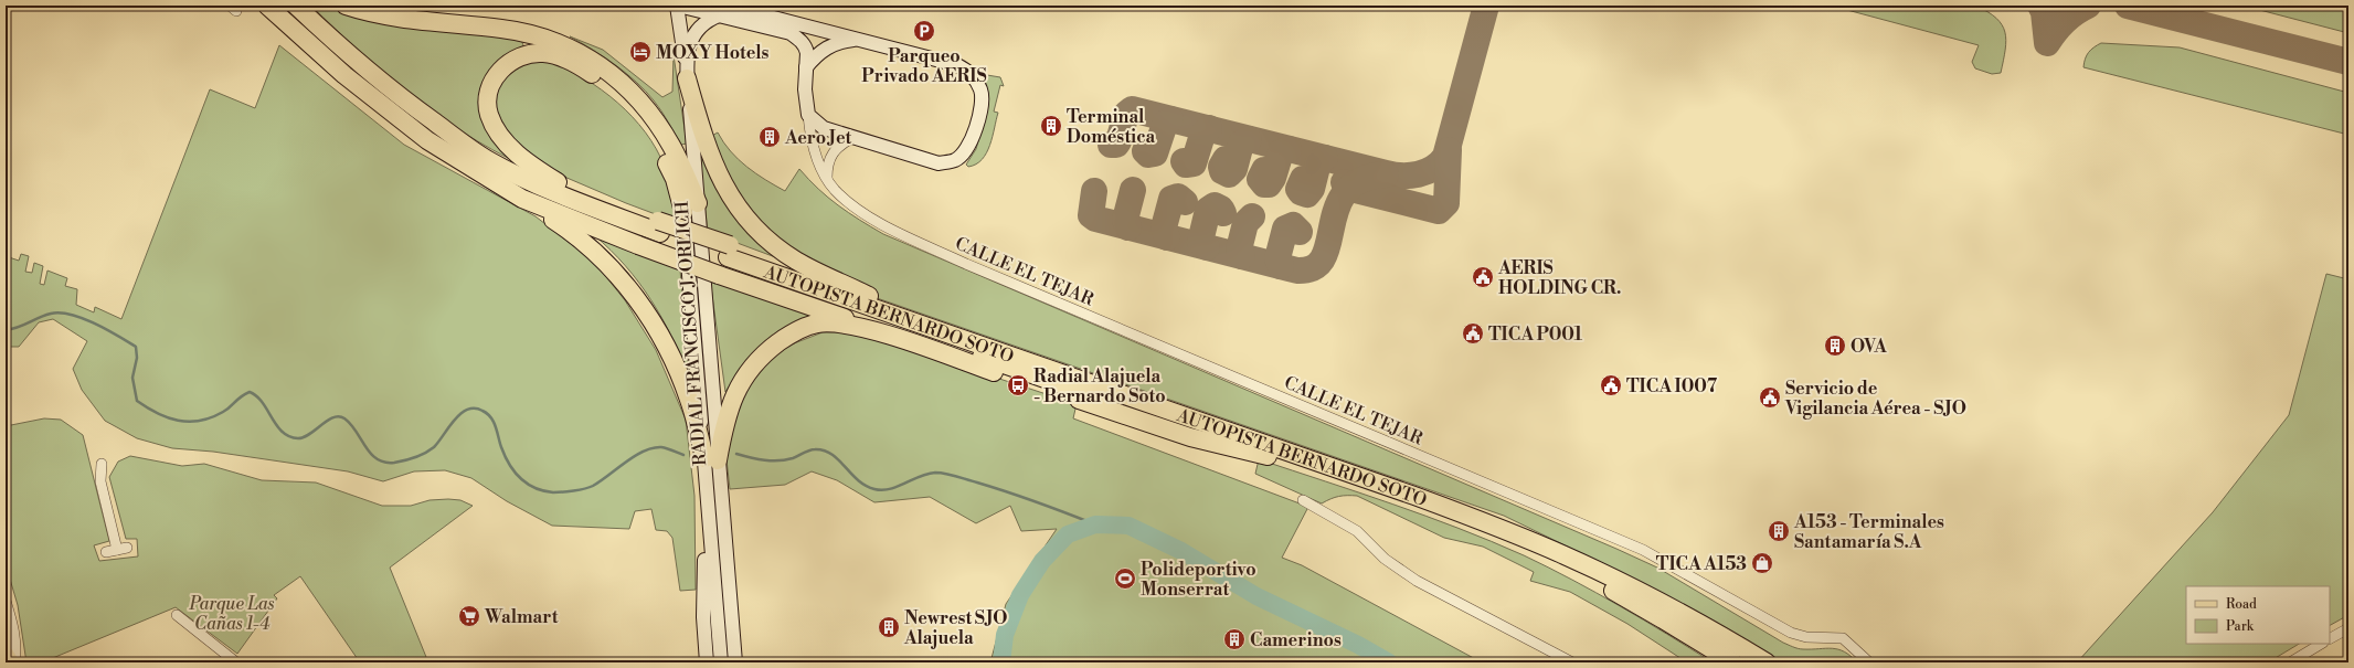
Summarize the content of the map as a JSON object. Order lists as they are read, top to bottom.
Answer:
{
  "streets": {
    "highway": ["AUTOPISTA BERNARDO SOTO"],
    "main road": ["RADIAL FRANCISCO J. ORLICH"],
    "street": ["CALLE EL TEJAR"]
  },
  "parks": ["Parque Las Cañas 1-4"],
  "places": {
    "parking": ["Parqueo Privado AERIS"],
    "hotel": ["MOXY Hotels"],
    "building": [
      "Terminal Doméstica",
      "Aero Jet",
      "OVA",
      "A153 - Terminales Santamaría S.A",
      "Newrest SJO Alajuela",
      "Camerinos"
    ],
    "public building": [
      "AERIS HOLDING CR.",
      "TICA P001",
      "TICA I007",
      "Servicio de Vigilancia Aérea - SJO"
    ],
    "bus stop": ["Radial Alajuela - Bernardo Soto"],
    "shop": ["TICA A153"],
    "sports": ["Polideportivo Monserrat"],
    "supermarket": ["Walmart"]
  },
  "legend": ["Road", "Park"]
}
